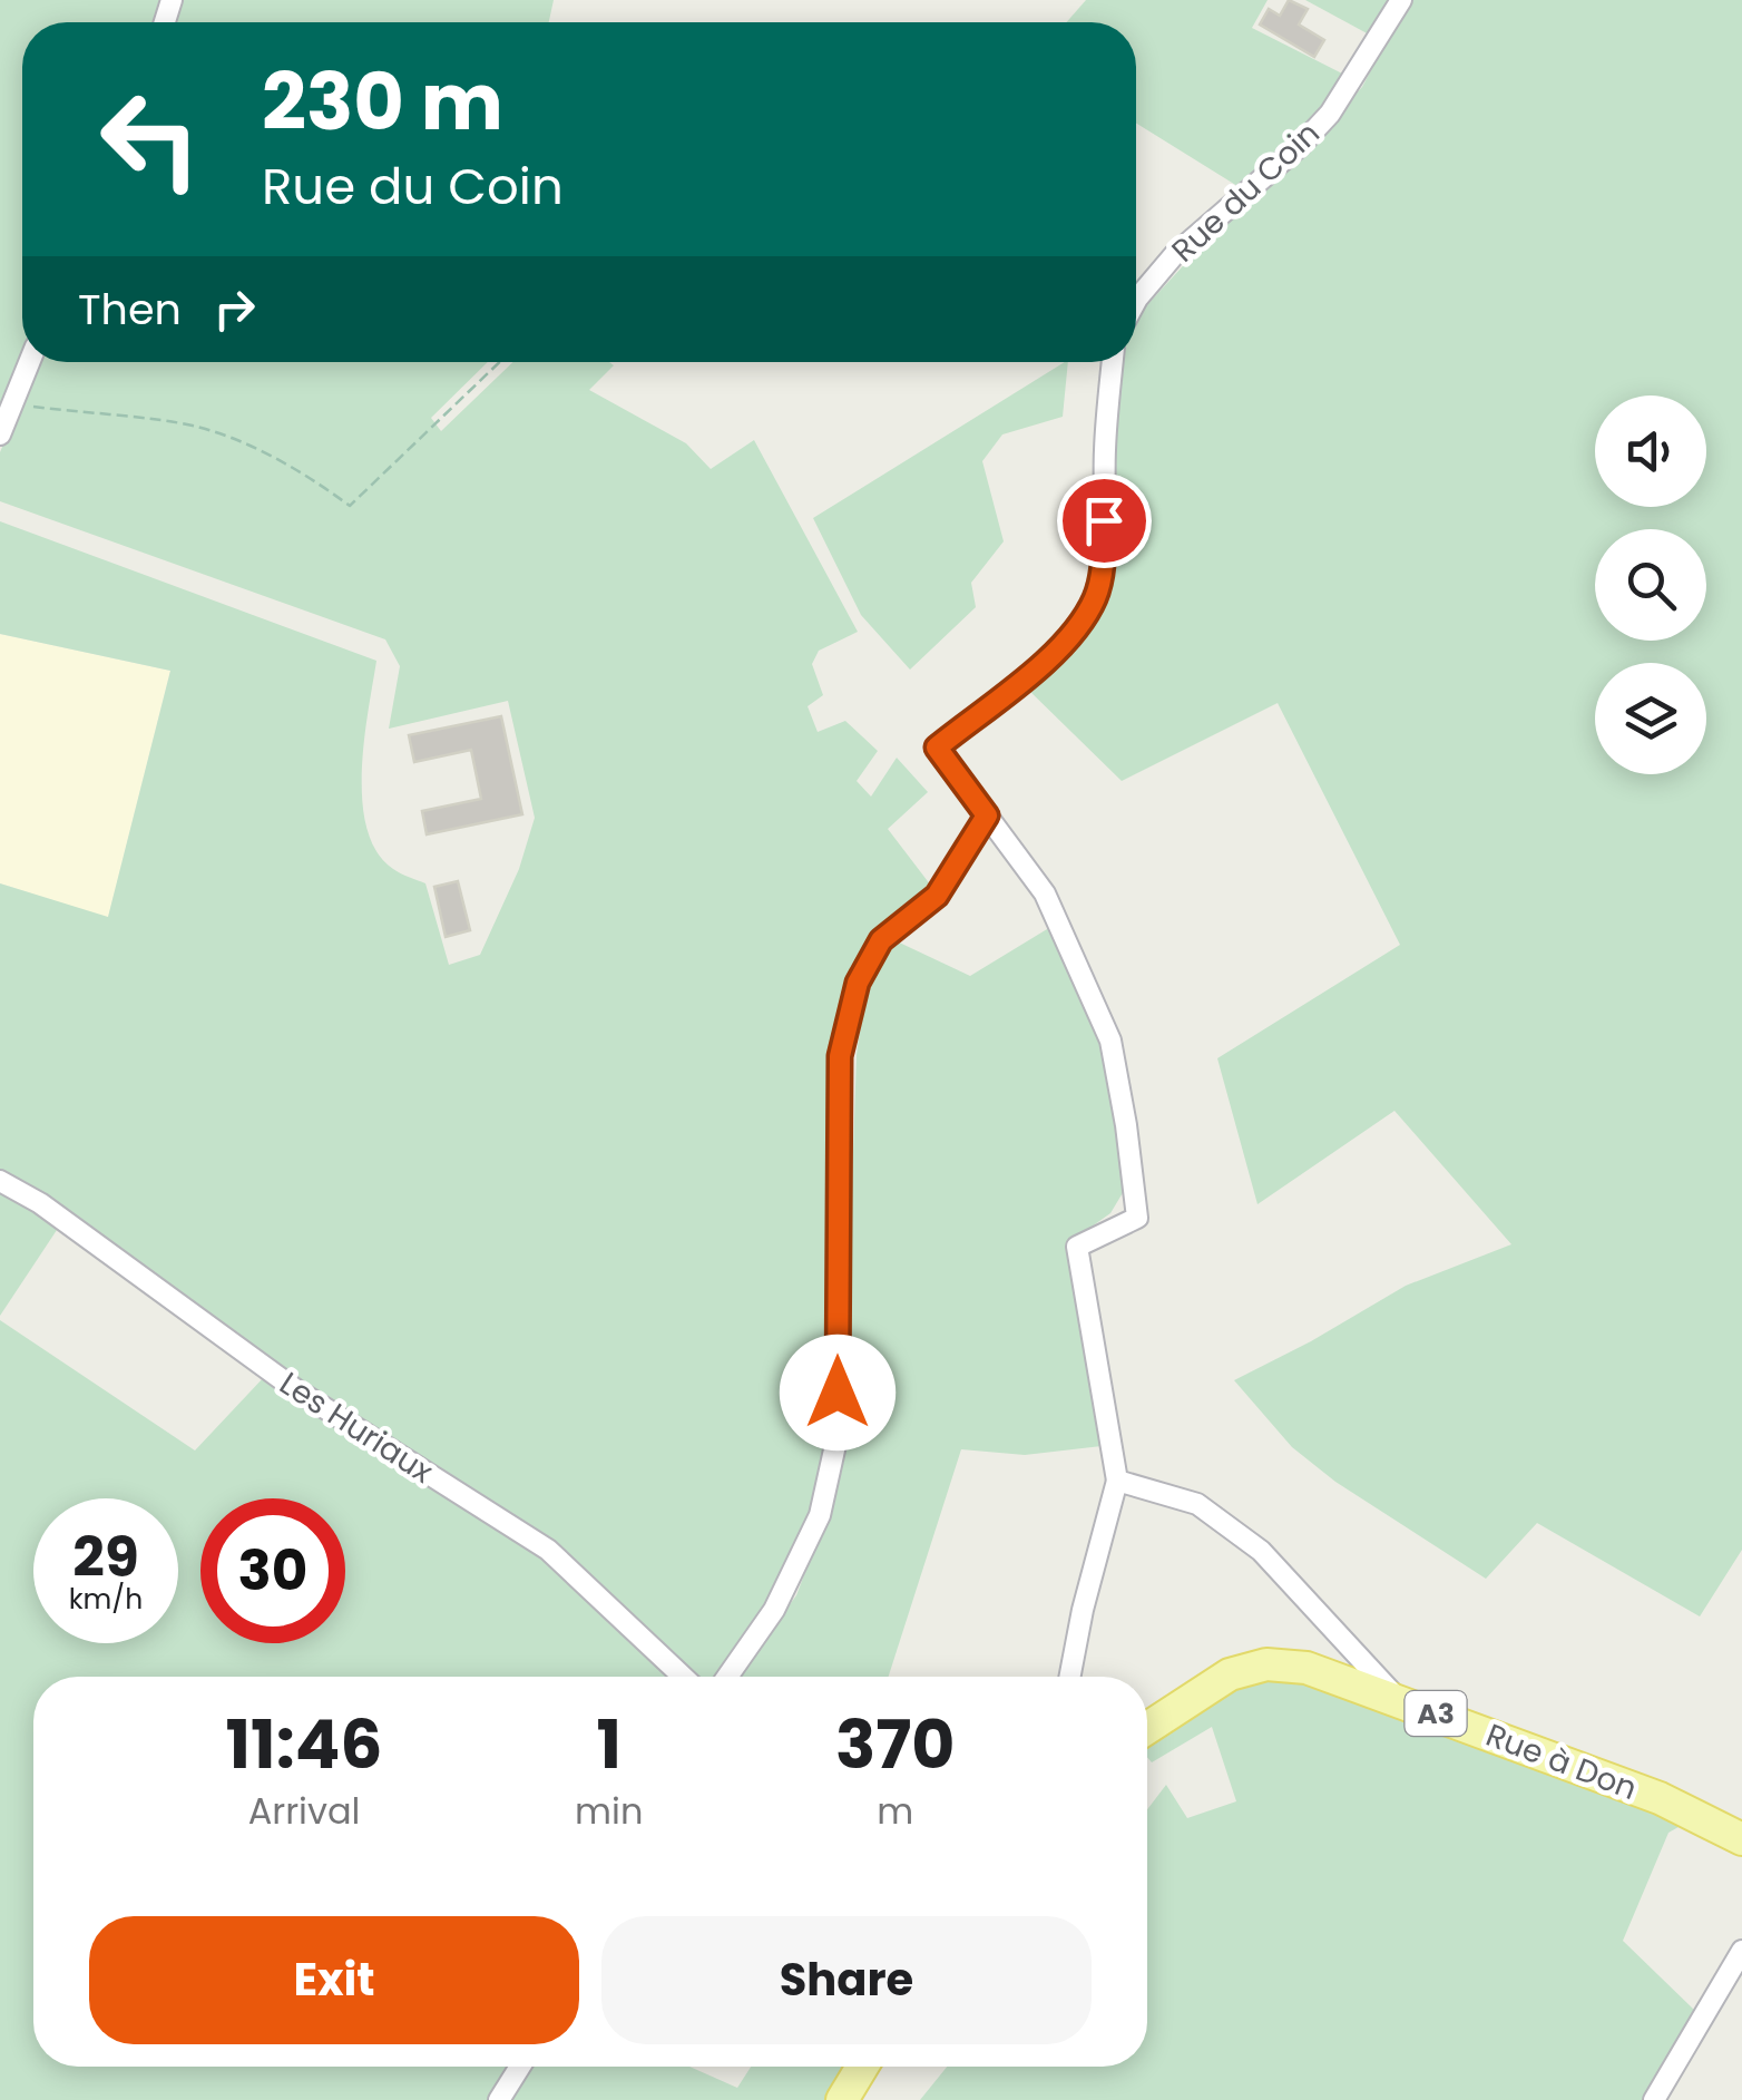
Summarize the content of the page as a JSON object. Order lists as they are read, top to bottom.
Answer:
{
  "streets": {
    "main road": ["A3", "Rue à Don"],
    "street": ["Rue du Coin", "Les Huriaux"]
  },
  "page": {
    "turn": ["230 m", "Rue du Coin"],
    "then": "Then",
    "speed": "29 km/h",
    "limit": "30",
    "eta": [
      "11:46",
      "Arrival",
      "1",
      "min",
      "370",
      "m"
    ],
    "buttons": ["Exit", "Share"]
  }
}
